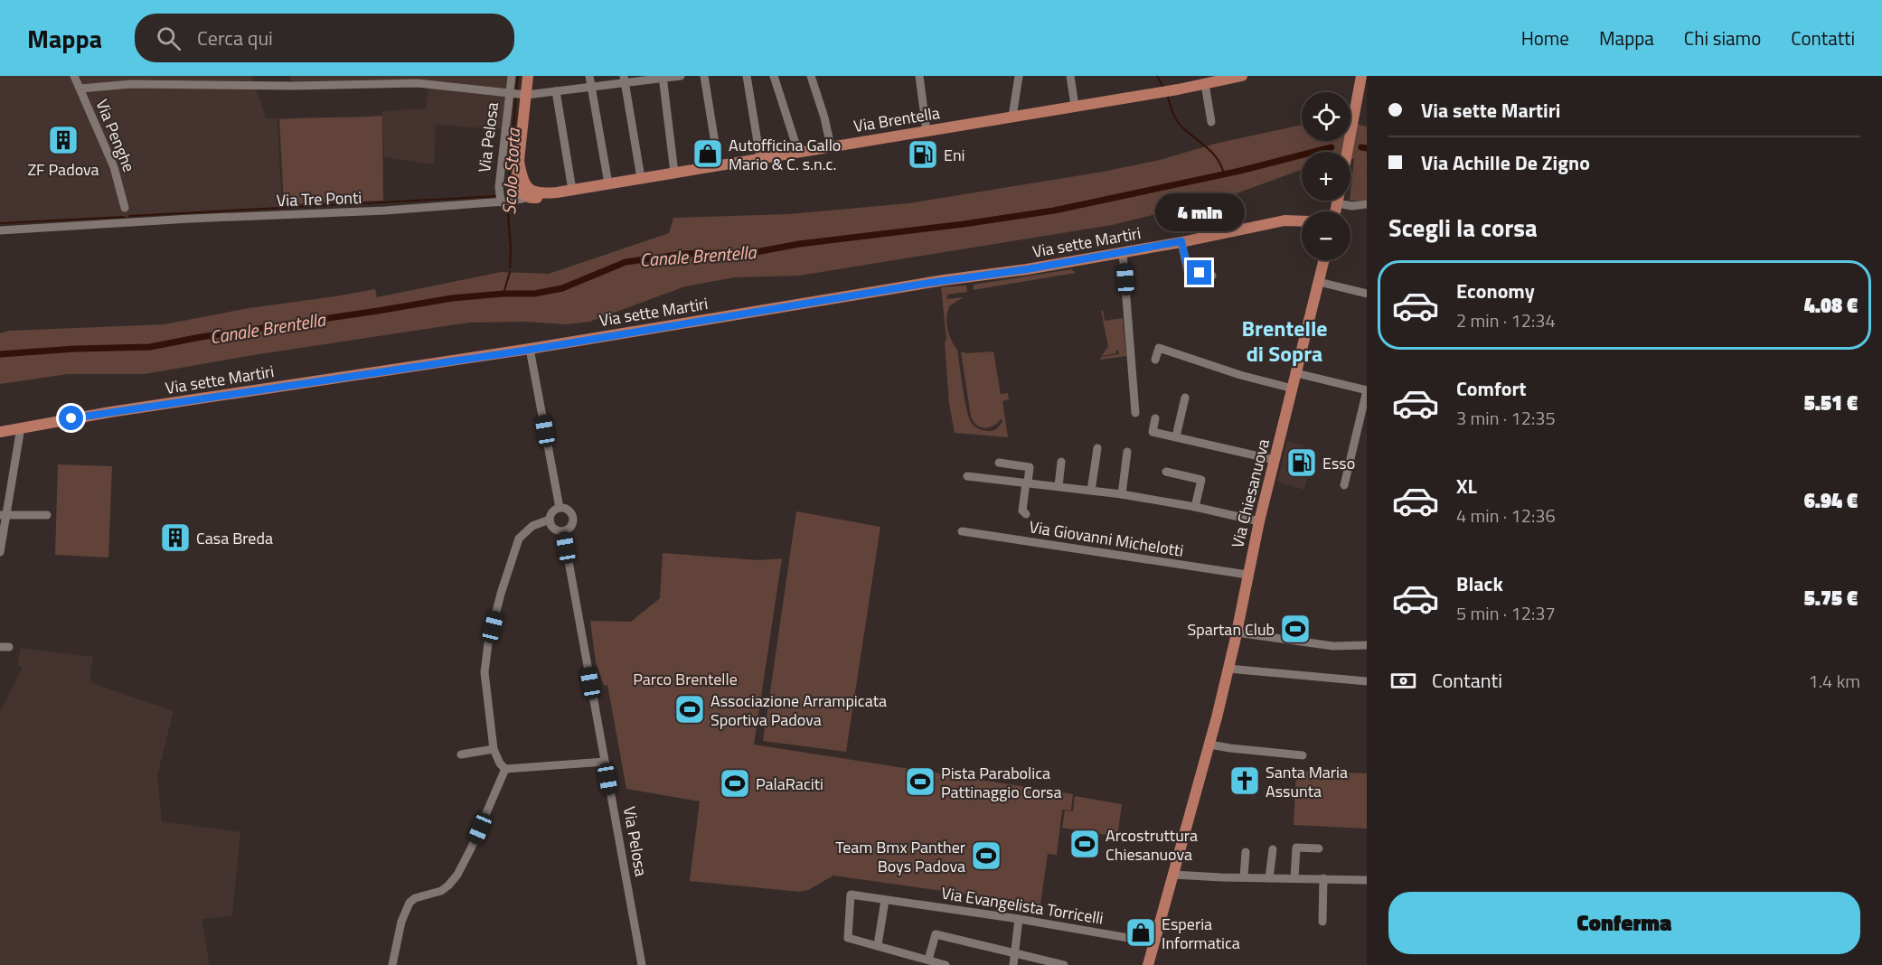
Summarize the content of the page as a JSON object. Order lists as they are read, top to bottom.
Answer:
{
  "streets": {
    "main road": [
      "Via Brentella",
      "Via Pelosa",
      "Via sette Martiri",
      "Via Chiesanuova"
    ],
    "street": [
      "Via Penghe",
      "Via Tre Ponti",
      "Via Giovanni Michelotti",
      "Via Evangelista Torricelli"
    ]
  },
  "crossings": [
    ["Via Brentella", "Via Pelosa"],
    ["Via Brentella", "Via Tre Ponti"],
    ["Via Pelosa", "Via Tre Ponti"],
    ["Via Pelosa", "Via sette Martiri"],
    ["Via Chiesanuova", "Via Giovanni Michelotti"],
    ["Via Chiesanuova", "Via Evangelista Torricelli"]
  ],
  "districts": ["Brentelle di Sopra"],
  "water": ["Scolo Storta", "Canale Brentella"],
  "parks": ["Parco Brentelle"],
  "places": {
    "building": ["ZF Padova", "Casa Breda"],
    "shop": ["Autofficina Gallo Mario & C. s.n.c.", "Esperia Informatica"],
    "fuel station": ["Eni", "Esso"],
    "sports": [
      "Spartan Club",
      "Associazione Arrampicata Sportiva Padova",
      "Pista Parabolica Pattinaggio Corsa",
      "PalaRaciti",
      "Arcostruttura Chiesanuova",
      "Team Bmx Panther Boys Padova"
    ],
    "church": ["Santa Maria Assunta"]
  },
  "page": {
    "header": "Mappa",
    "search": "Cerca qui",
    "nav": [
      "Home",
      "Mappa",
      "Chi siamo",
      "Contatti"
    ],
    "banner": ["Via sette Martiri", "Via Achille De Zigno"],
    "map_buttons": ["+", "−"],
    "bubble": "4 min",
    "heading": "Scegli la corsa",
    "list": [
      {
        "name": "Economy",
        "note": "2 min · 12:34",
        "value": "4.08 €"
      },
      {
        "name": "Comfort",
        "note": "3 min · 12:35",
        "value": "5.51 €"
      },
      {
        "name": "XL",
        "note": "4 min · 12:36",
        "value": "6.94 €"
      },
      {
        "name": "Black",
        "note": "5 min · 12:37",
        "value": "5.75 €"
      }
    ],
    "pay": ["Contanti", "1.4 km"],
    "buttons": "Conferma"
  }
}
